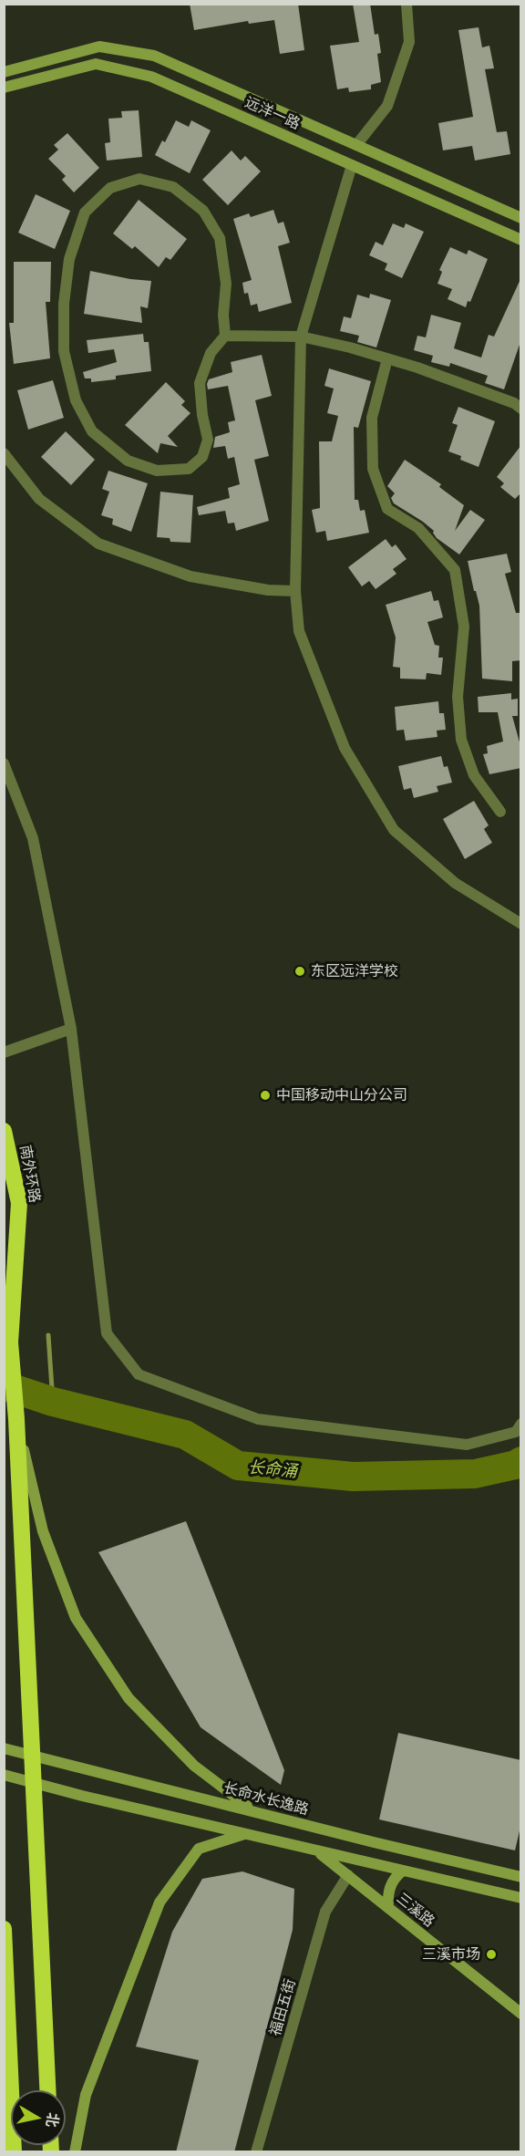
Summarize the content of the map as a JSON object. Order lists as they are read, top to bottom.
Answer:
{
  "streets": {
    "highway": ["南外环路"],
    "street": [
      "远洋一路",
      "长命水长逸路",
      "三溪路",
      "福田五街"
    ]
  },
  "crossings": [
    ["三溪路", "福田五街"]
  ],
  "water": ["长命涌"],
  "places": ["东区远洋学校", "中国移动中山分公司", "三溪市场"],
  "north": "right"
}
